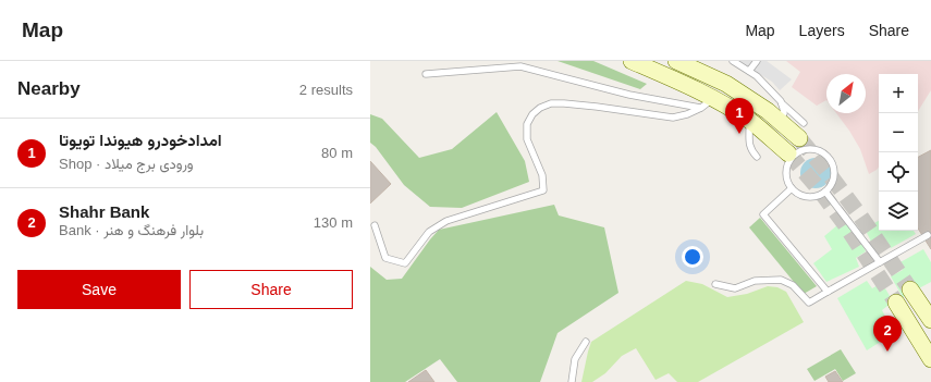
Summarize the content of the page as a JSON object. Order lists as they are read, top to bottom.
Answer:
{
  "north": "top right",
  "page": {
    "header": "Map",
    "nav": ["Map", "Layers", "Share"],
    "heading": ["Nearby", "2 results"],
    "map_buttons": ["+", "−"],
    "pins": ["1", "2"],
    "list": [
      {
        "mark": "1",
        "name": "امدادخودرو هیوندا تویوتا",
        "note": "Shop · ورودی برج میلاد",
        "value": "80 m"
      },
      {
        "mark": "2",
        "name": "Shahr Bank",
        "note": "Bank · بلوار فرهنگ و هنر",
        "value": "130 m"
      }
    ],
    "buttons": ["Save", "Share"]
  }
}
